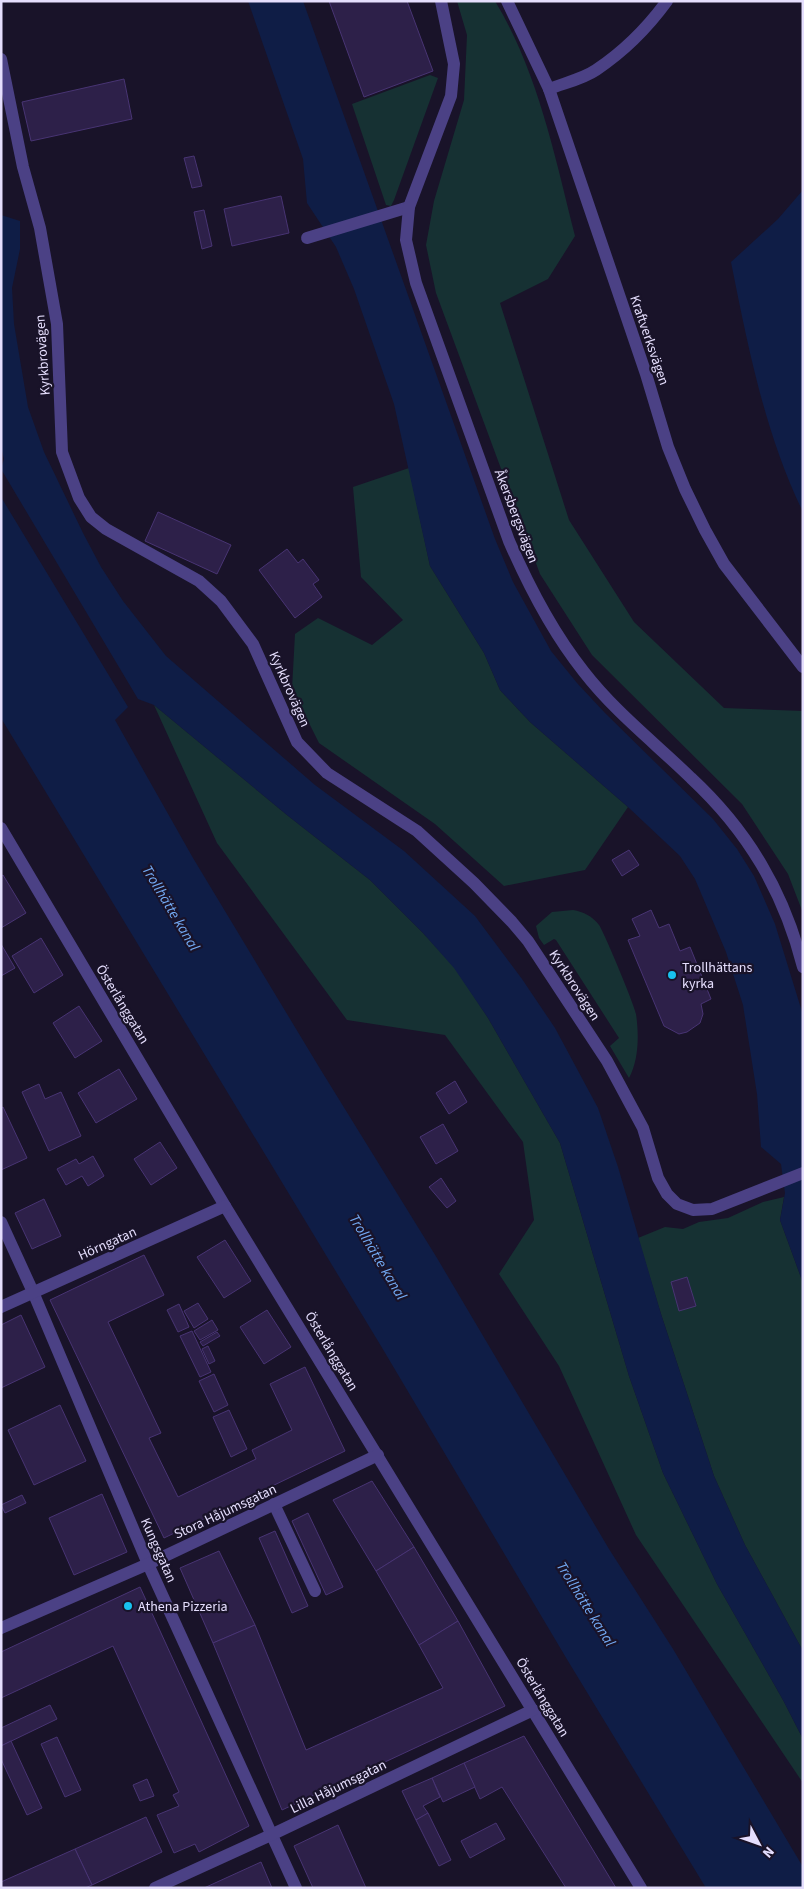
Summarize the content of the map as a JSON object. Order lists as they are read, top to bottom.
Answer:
{
  "streets": {
    "street": [
      "Kraftverksvägen",
      "Kyrkbrovägen",
      "Åkersbergsvägen",
      "Österlånggatan",
      "Hörngatan",
      "Stora Håjumsgatan",
      "Kungsgatan",
      "Lilla Håjumsgatan"
    ]
  },
  "crossings": [
    ["Österlånggatan", "Hörngatan"],
    ["Österlånggatan", "Stora Håjumsgatan"],
    ["Österlånggatan", "Lilla Håjumsgatan"],
    ["Hörngatan", "Kungsgatan"],
    ["Stora Håjumsgatan", "Kungsgatan"],
    ["Kungsgatan", "Lilla Håjumsgatan"]
  ],
  "water": ["Trollhätte kanal"],
  "places": ["Trollhättans kyrka", "Athena Pizzeria"],
  "north": "bottom right"
}
